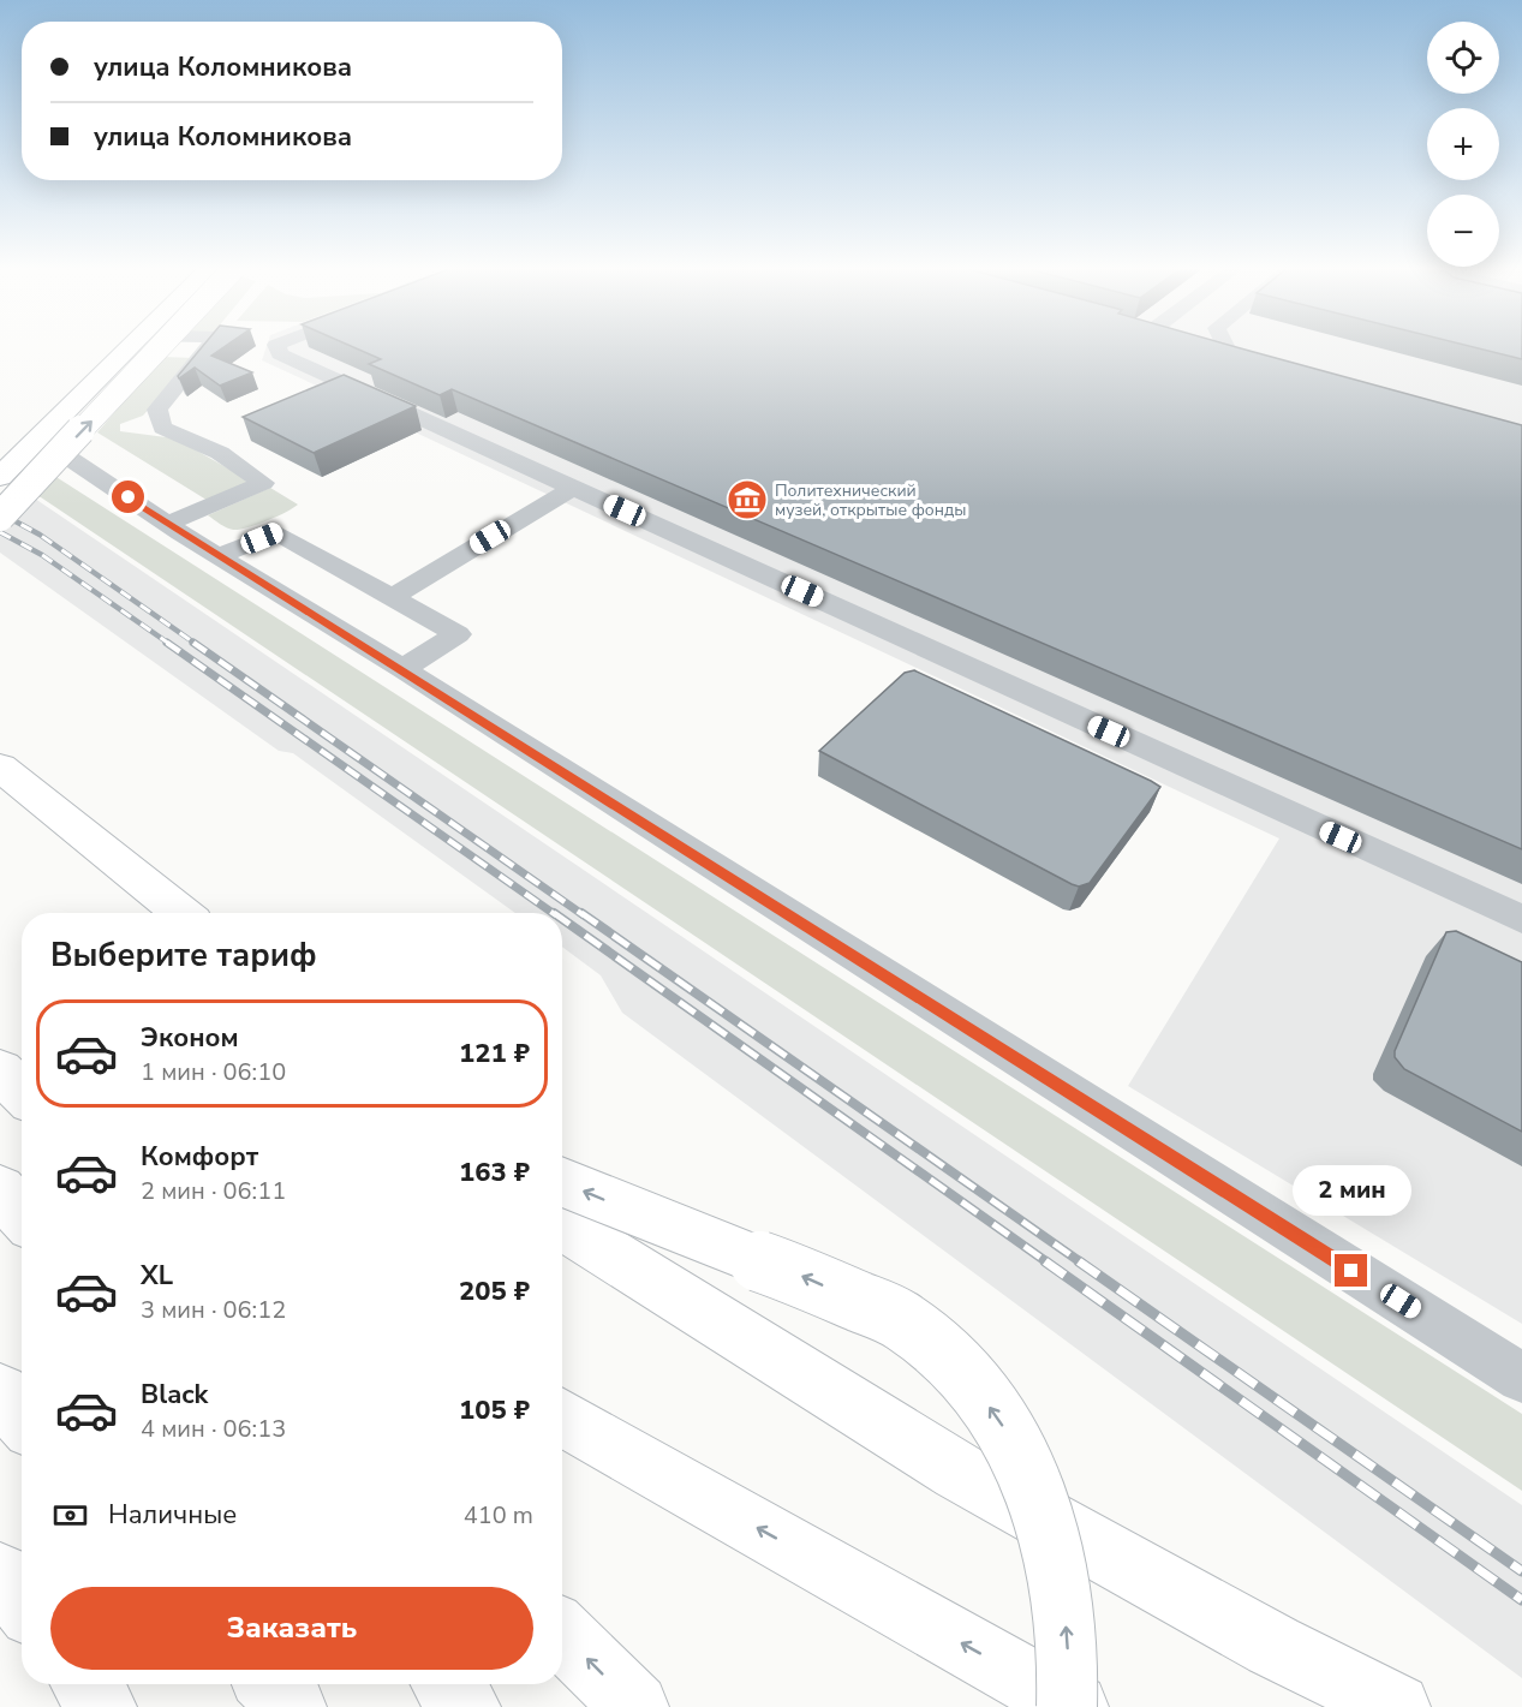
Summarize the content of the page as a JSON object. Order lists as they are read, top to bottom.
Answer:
{
  "places": {
    "museum": ["Политехнический музей, открытые фонды"]
  },
  "page": {
    "map_buttons": ["+", "−"],
    "banner": ["улица Коломникова", "улица Коломникова"],
    "heading": "Выберите тариф",
    "list": [
      {
        "name": "Эконом",
        "note": "1 мин · 06:10",
        "value": "121 ₽"
      },
      {
        "name": "Комфорт",
        "note": "2 мин · 06:11",
        "value": "163 ₽"
      },
      {
        "name": "XL",
        "note": "3 мин · 06:12",
        "value": "205 ₽"
      },
      {
        "name": "Black",
        "note": "4 мин · 06:13",
        "value": "105 ₽"
      }
    ],
    "bubble": "2 мин",
    "pay": ["Наличные", "410 m"],
    "buttons": "Заказать"
  }
}
